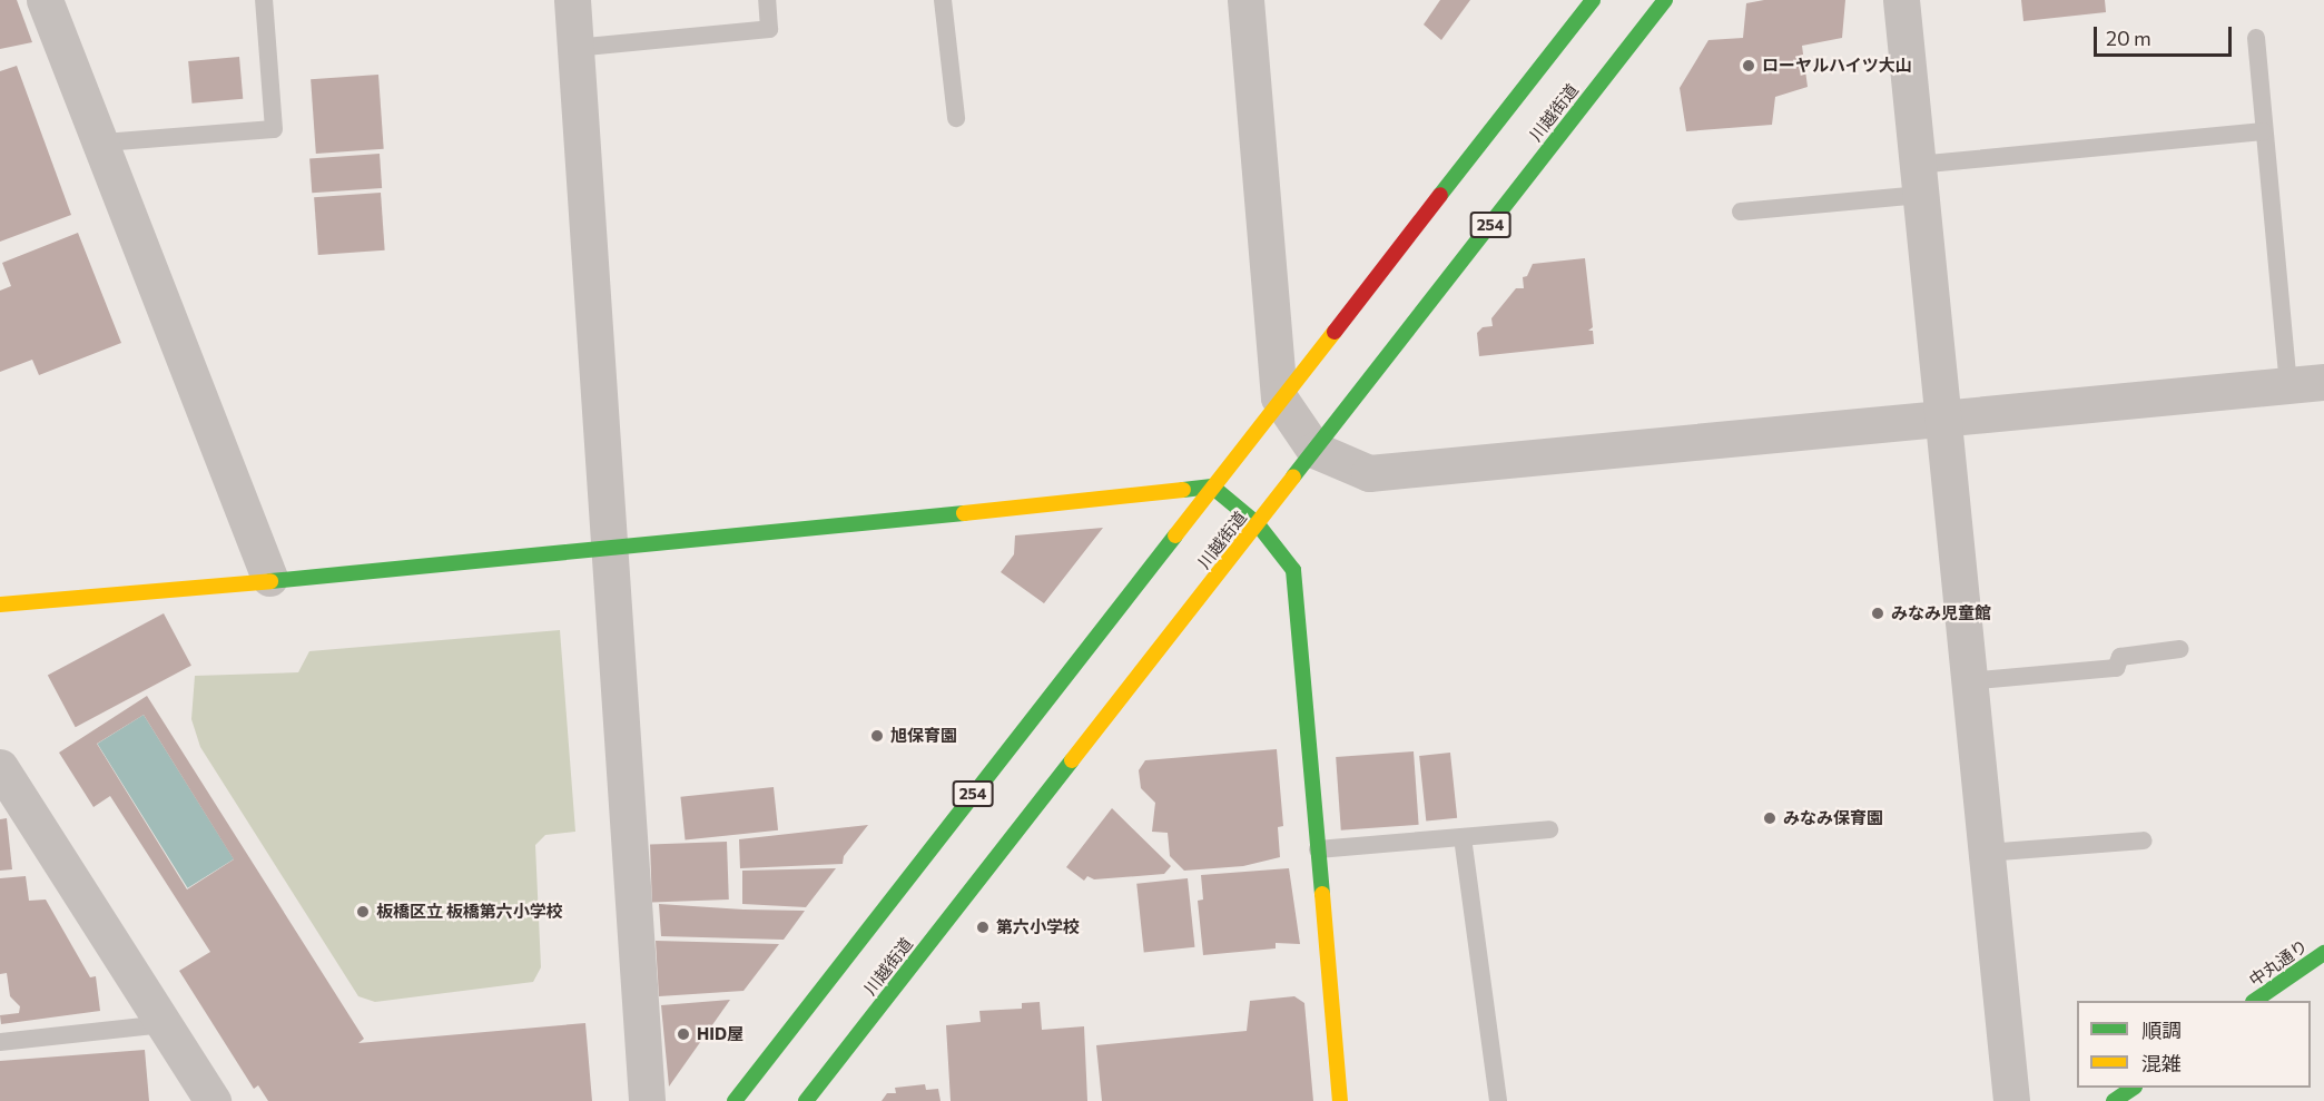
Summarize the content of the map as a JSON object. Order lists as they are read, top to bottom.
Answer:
{
  "streets": {
    "main road": ["川越街道", "254", "中丸通り"]
  },
  "places": [
    "ローヤルハイツ大山",
    "みなみ児童館",
    "旭保育園",
    "みなみ保育園",
    "板橋区立 板橋第六小学校",
    "第六小学校",
    "HID屋"
  ],
  "legend": ["順調", "混雑"],
  "scale_bar": "20 m"
}
